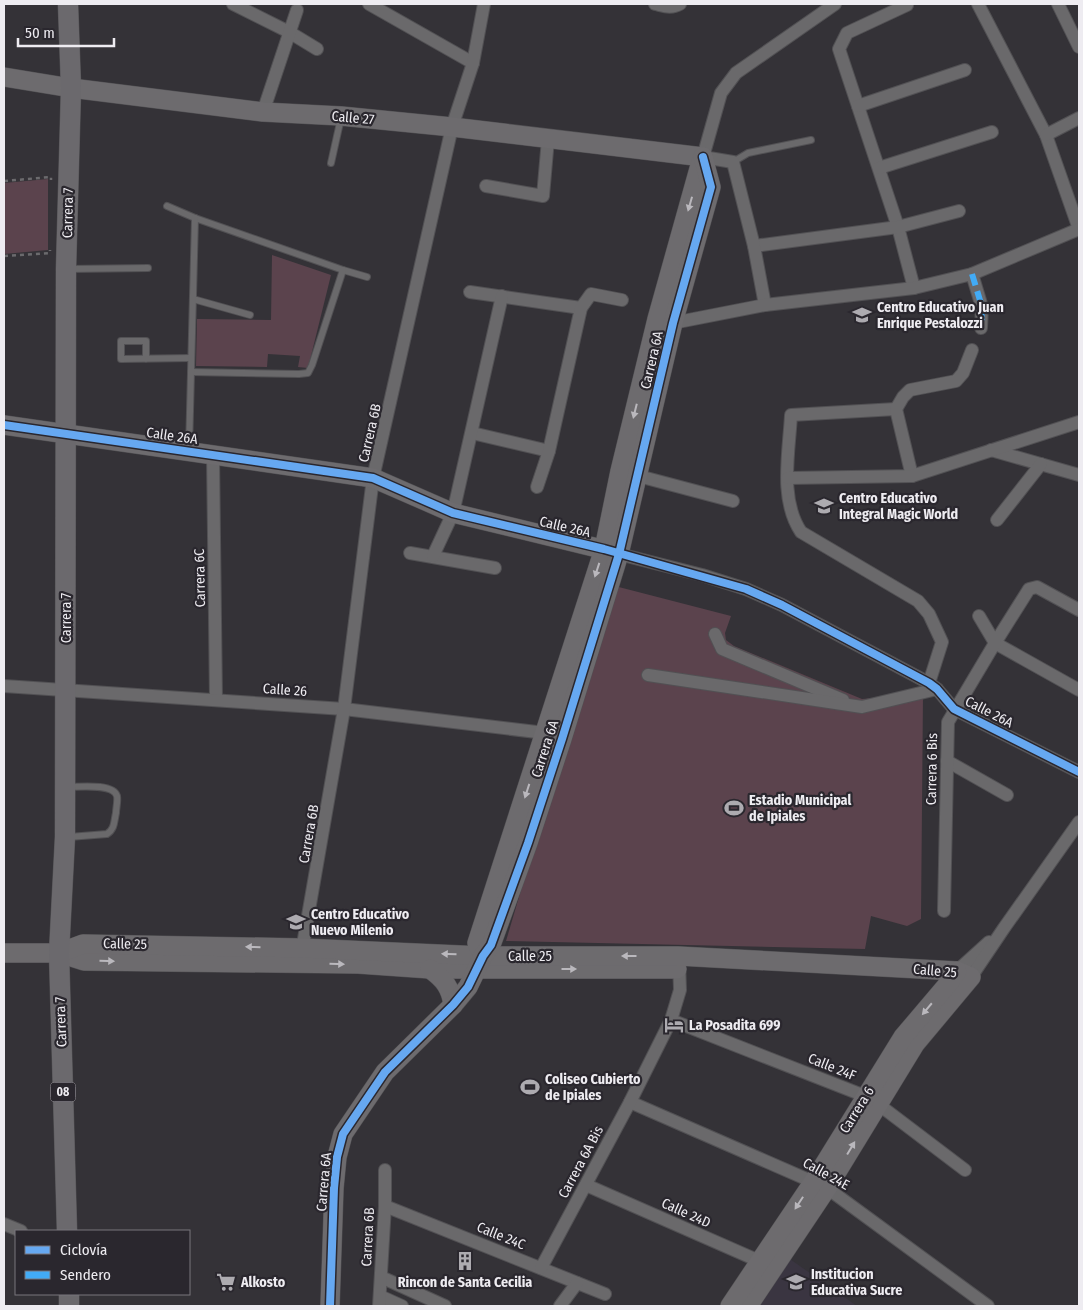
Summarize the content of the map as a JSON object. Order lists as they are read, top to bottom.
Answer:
{
  "streets": {
    "main road": ["Carrera 7", "08"],
    "street": [
      "Calle 27",
      "Carrera 6A",
      "Carrera 6B",
      "Calle 26A",
      "Carrera 6C",
      "Calle 26",
      "Carrera 6 Bis",
      "Calle 25",
      "Calle 24F",
      "Carrera 6",
      "Carrera 6A Bis",
      "Calle 24E",
      "Calle 24D",
      "Calle 24C"
    ]
  },
  "crossings": [
    ["Calle 27", "Carrera 7"],
    ["Calle 27", "Carrera 6A"],
    ["Calle 27", "Carrera 6B"],
    ["Carrera 7", "Calle 26A"],
    ["Carrera 7", "Calle 26"],
    ["Carrera 7", "Calle 25"],
    ["Carrera 6A", "Calle 26A"],
    ["Carrera 6A", "Calle 26"],
    ["Carrera 6A", "Calle 25"],
    ["Carrera 6B", "Calle 26A"],
    ["Carrera 6B", "Calle 26"],
    ["Carrera 6B", "Calle 25"],
    ["Carrera 6B", "Calle 24C"],
    ["Calle 26A", "Carrera 6C"],
    ["Calle 26A", "Carrera 6 Bis"],
    ["Carrera 6C", "Calle 26"],
    ["Calle 25", "Carrera 6"],
    ["Calle 25", "Carrera 6A Bis"],
    ["Calle 24F", "Carrera 6"],
    ["Calle 24F", "Carrera 6A Bis"],
    ["Carrera 6", "Calle 24E"],
    ["Carrera 6", "Calle 24D"],
    ["Carrera 6A Bis", "Calle 24E"],
    ["Carrera 6A Bis", "Calle 24D"],
    ["Carrera 6A Bis", "Calle 24C"]
  ],
  "places": {
    "school or university": [
      "Centro Educativo Juan Enrique Pestalozzi",
      "Centro Educativo Integral Magic World",
      "Centro Educativo Nuevo Milenio",
      "Institucion Educativa Sucre"
    ],
    "sports": ["Estadio Municipal de Ipiales", "Coliseo Cubierto de Ipiales"],
    "hotel": ["La Posadita 699"],
    "building": ["Rincon de Santa Cecilia"],
    "supermarket": ["Alkosto"]
  },
  "legend": ["Ciclovía", "Sendero"],
  "scale_bar": "50 m"
}
